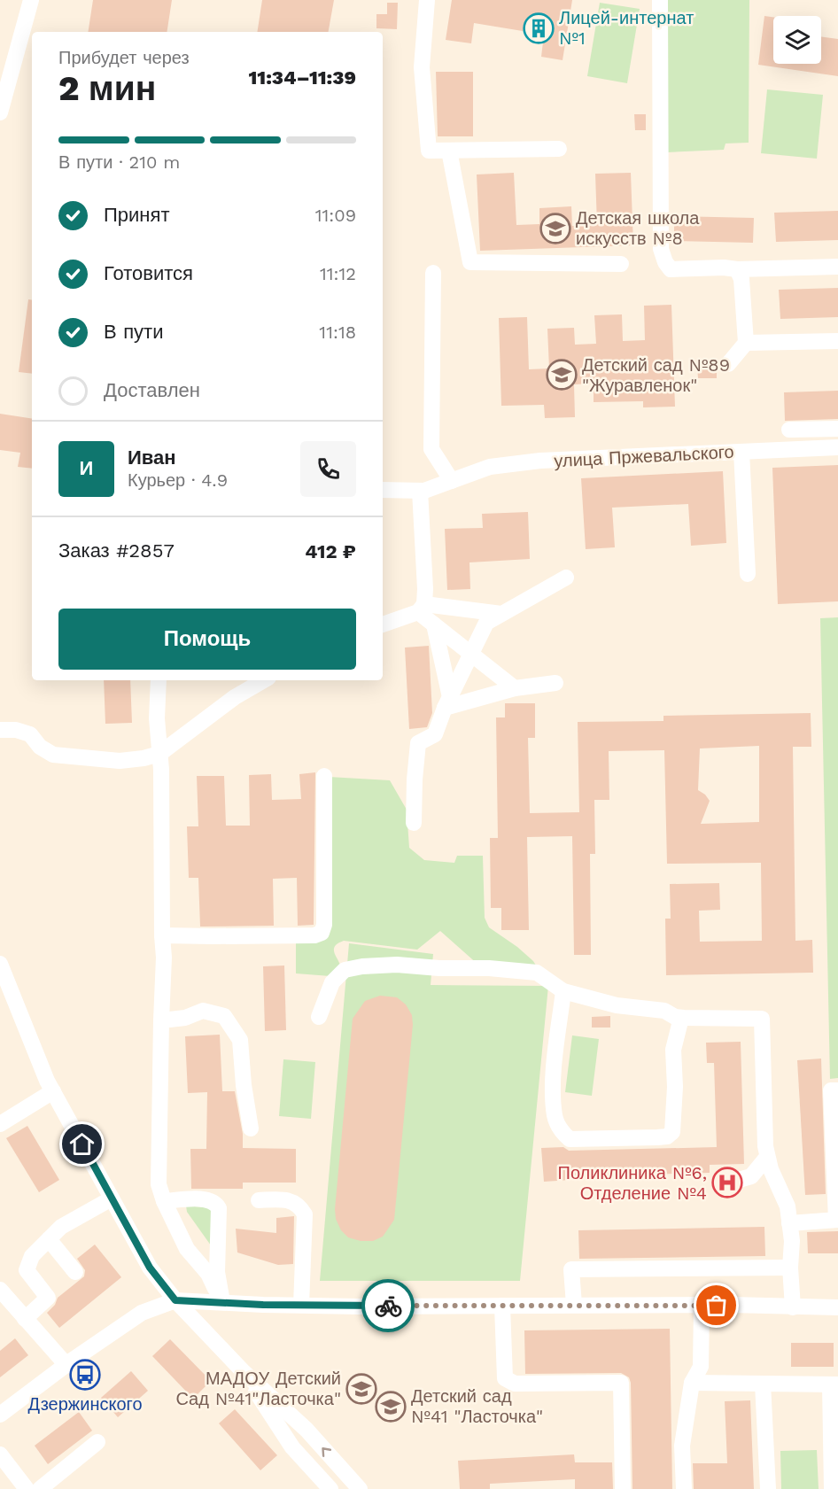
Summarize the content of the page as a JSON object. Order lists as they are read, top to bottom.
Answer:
{
  "streets": {
    "street": ["улица Пржевальского"]
  },
  "places": {
    "building": ["Лицей-интернат №1"],
    "school or university": [
      "Детская школа искусств №8",
      "Детский сад №89 \"Журавленок\"",
      "МАДОУ Детский Сад №41\"Ласточка\"",
      "Детский сад №41 \"Ласточка\""
    ],
    "hospital": ["Поликлиника №6, Отделение №4"],
    "bus stop": ["Дзержинского"]
  },
  "page": {
    "heading": ["2 мин", "Прибудет через", "11:34–11:39"],
    "panel": [
      "Иван",
      "Курьер · 4.9",
      "Заказ #2857",
      "412 ₽"
    ],
    "bar": "В пути · 210 m",
    "list": [
      ["Принят", "11:09"],
      ["Готовится", "11:12"],
      ["В пути", "11:18"],
      "Доставлен"
    ],
    "round": "И",
    "buttons": "Помощь"
  }
}
